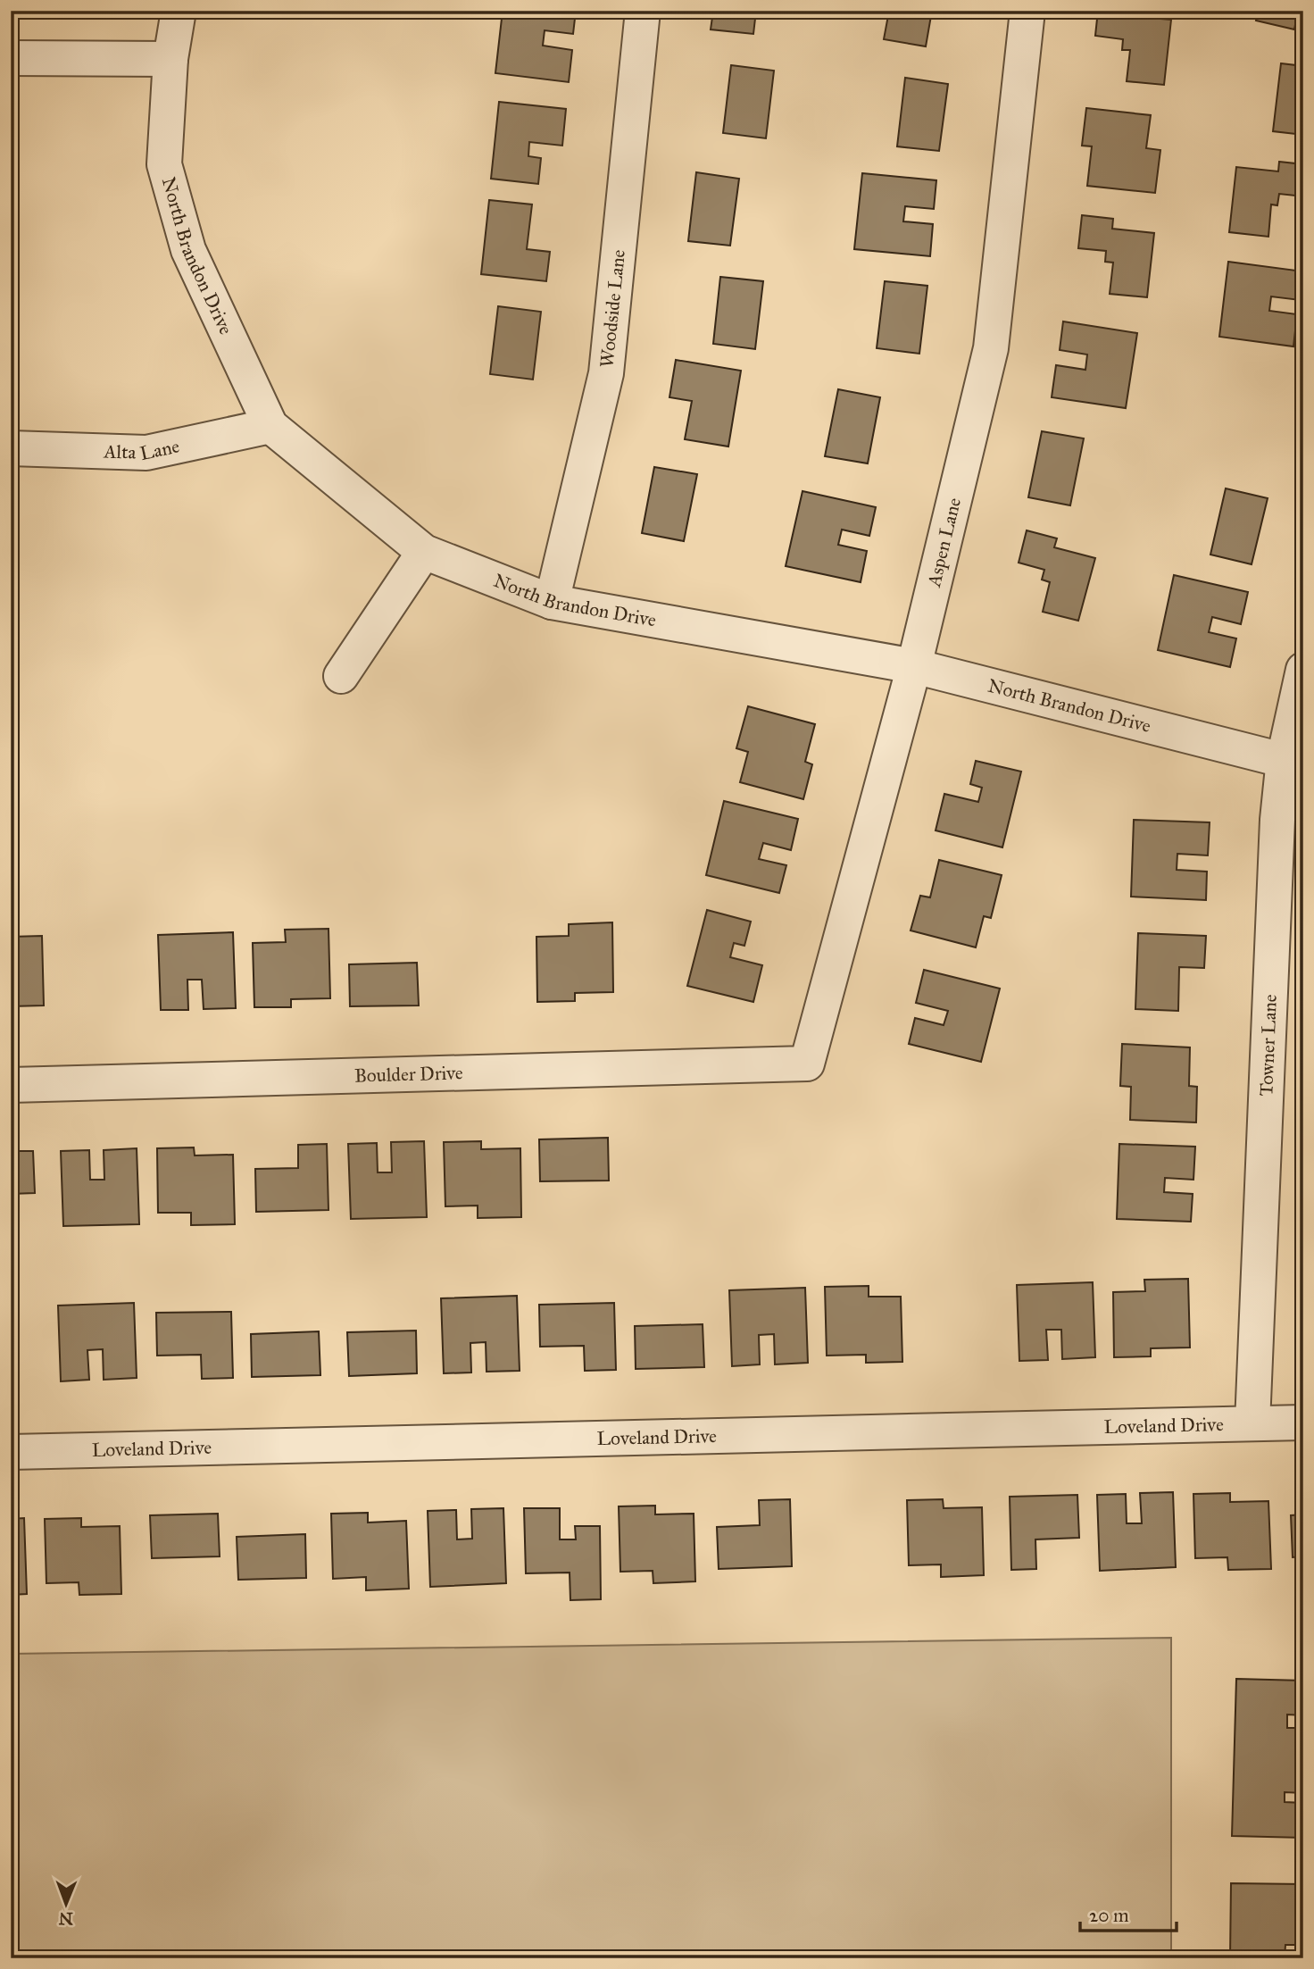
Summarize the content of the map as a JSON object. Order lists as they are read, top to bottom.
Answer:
{
  "streets": {
    "street": [
      "North Brandon Drive",
      "Woodside Lane",
      "Alta Lane",
      "Aspen Lane",
      "Towner Lane",
      "Boulder Drive",
      "Loveland Drive"
    ]
  },
  "crossings": [
    ["North Brandon Drive", "Woodside Lane"],
    ["North Brandon Drive", "Alta Lane"],
    ["North Brandon Drive", "Aspen Lane"],
    ["North Brandon Drive", "Towner Lane"],
    ["Aspen Lane", "Boulder Drive"],
    ["Towner Lane", "Loveland Drive"]
  ],
  "scale_bar": "20 m",
  "north": "bottom"
}
